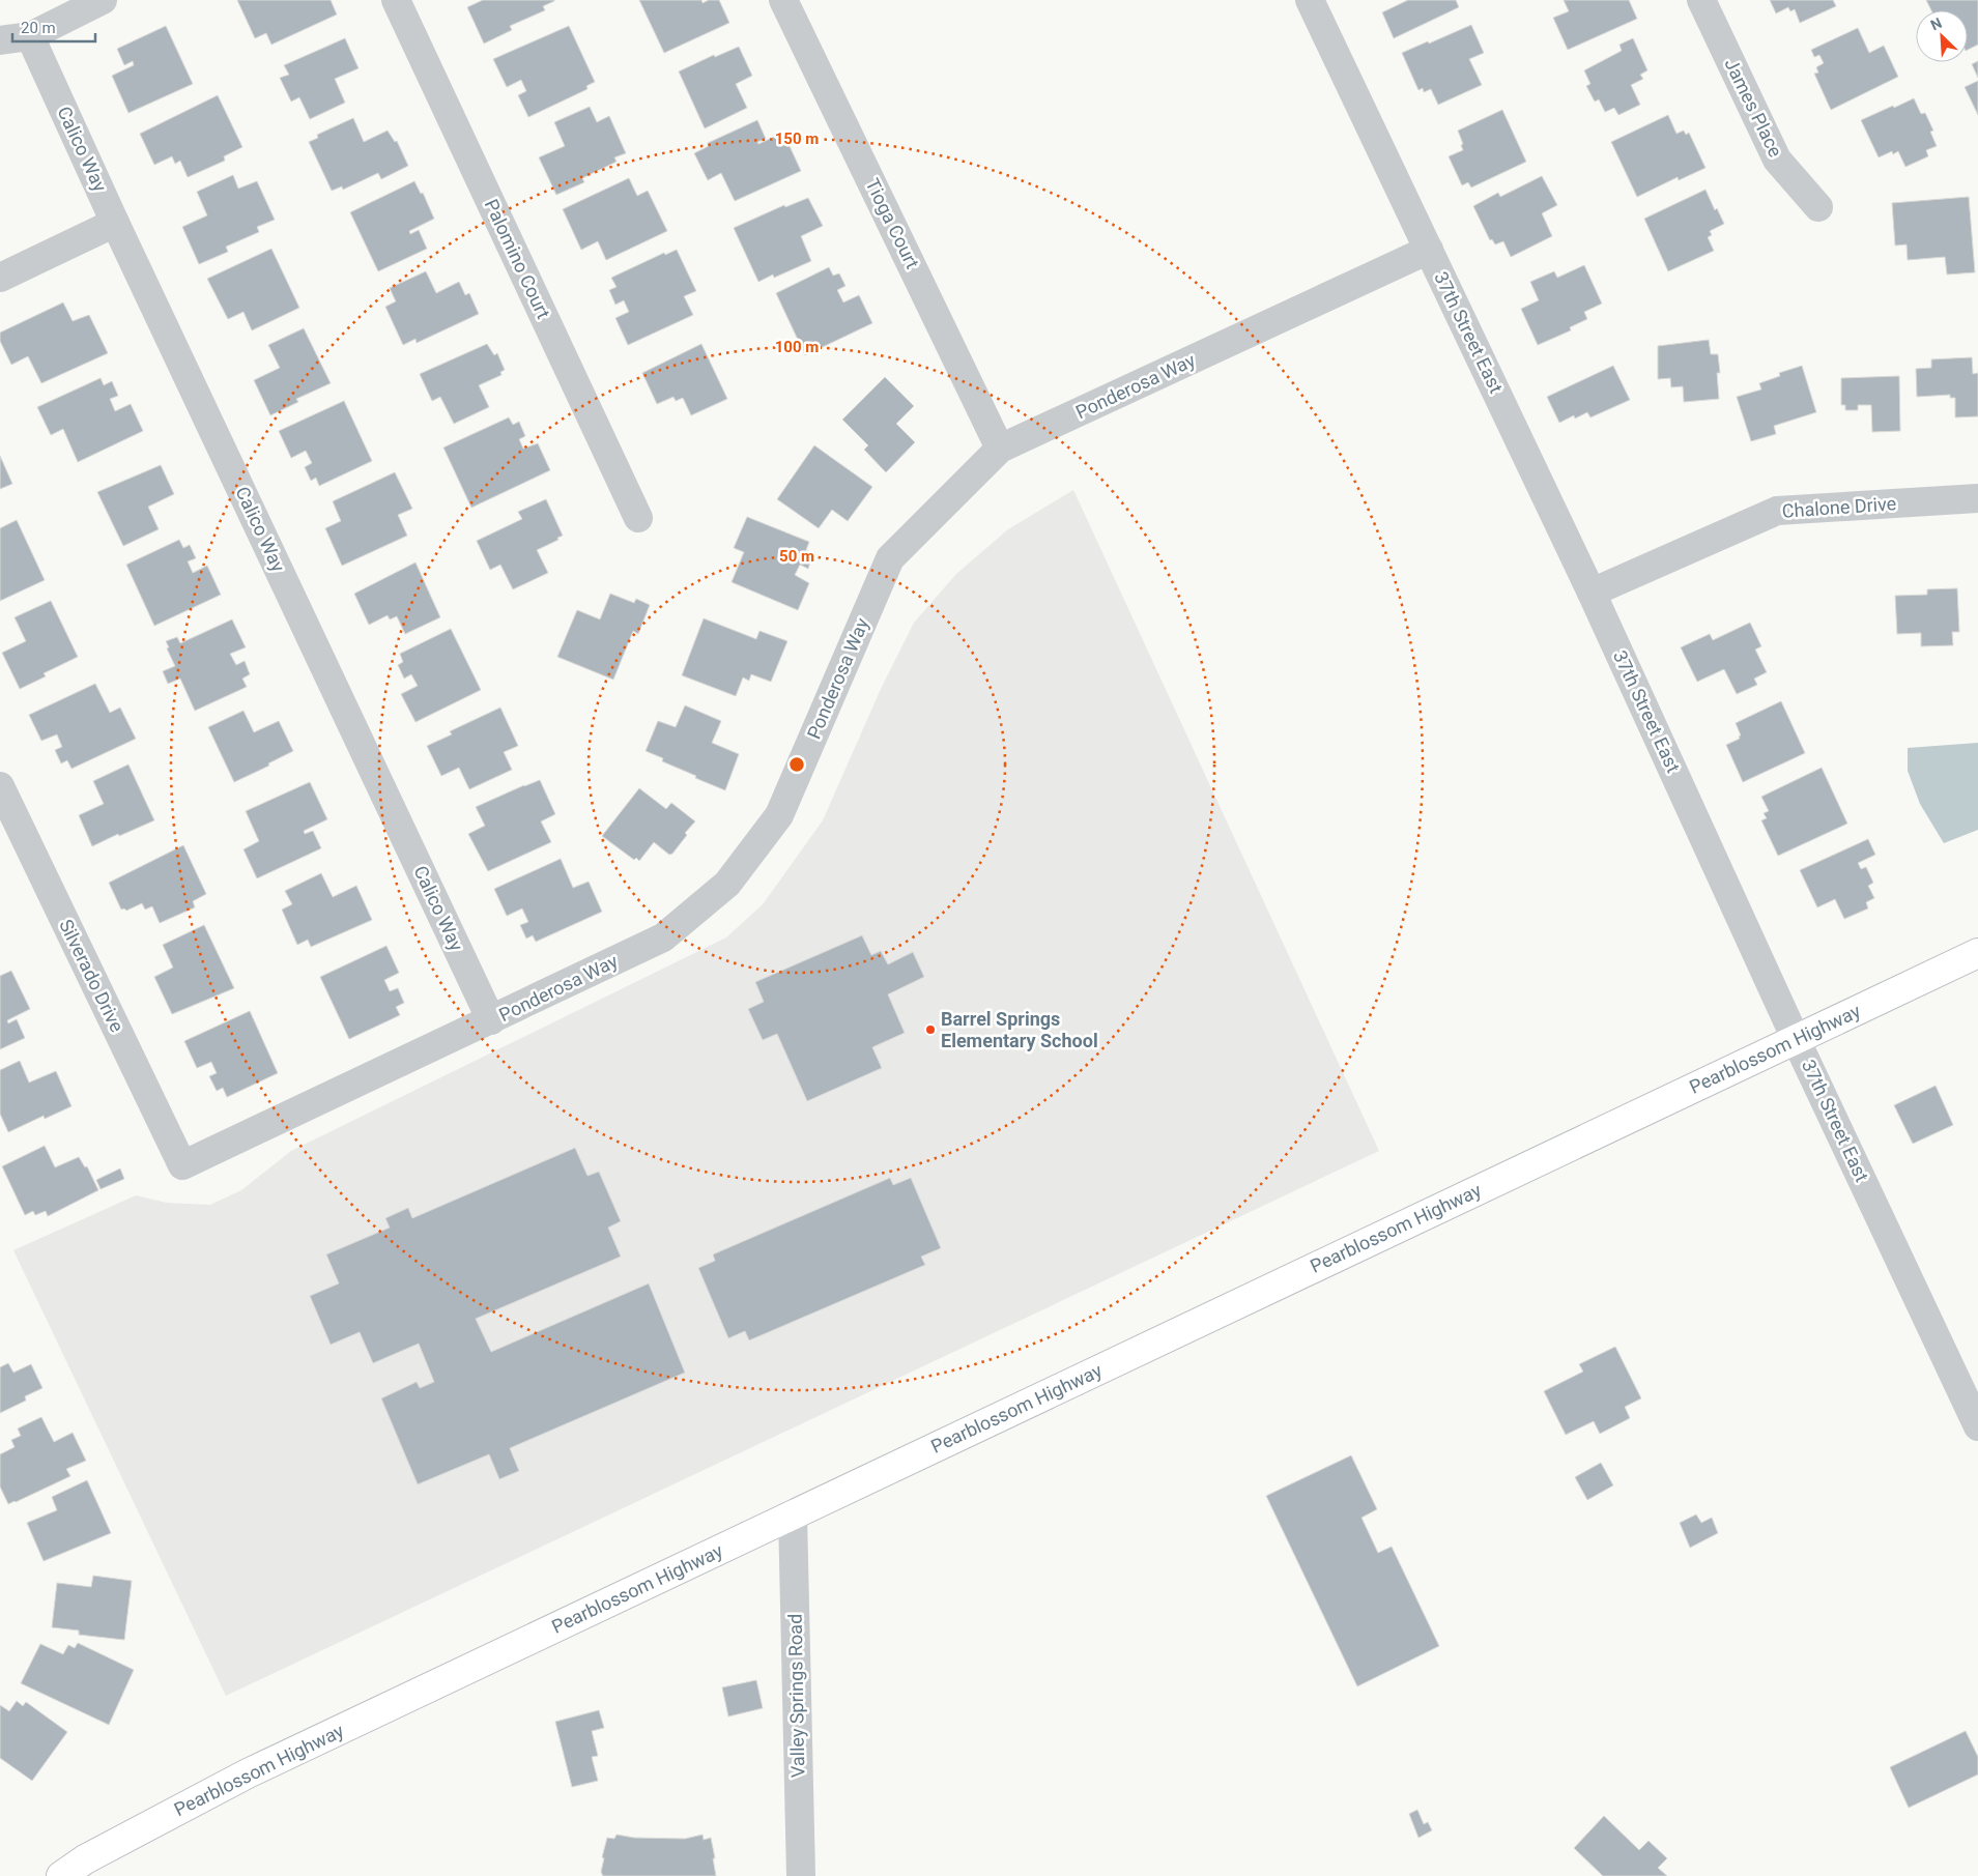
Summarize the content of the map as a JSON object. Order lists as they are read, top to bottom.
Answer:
{
  "streets": {
    "main road": ["Pearblossom Highway"],
    "street": [
      "James Place",
      "Calico Way",
      "Tioga Court",
      "Palomino Court",
      "37th Street East",
      "Ponderosa Way",
      "Chalone Drive",
      "Silverado Drive",
      "Valley Springs Road"
    ]
  },
  "crossings": [
    ["Calico Way", "Ponderosa Way"],
    ["Tioga Court", "Ponderosa Way"],
    ["37th Street East", "Ponderosa Way"],
    ["37th Street East", "Chalone Drive"],
    ["37th Street East", "Pearblossom Highway"],
    ["Ponderosa Way", "Silverado Drive"],
    ["Pearblossom Highway", "Valley Springs Road"]
  ],
  "places": ["Barrel Springs Elementary School"],
  "scale_bar": "20 m",
  "north": "top left",
  "rings": ["150 m", "100 m", "50 m"]
}
